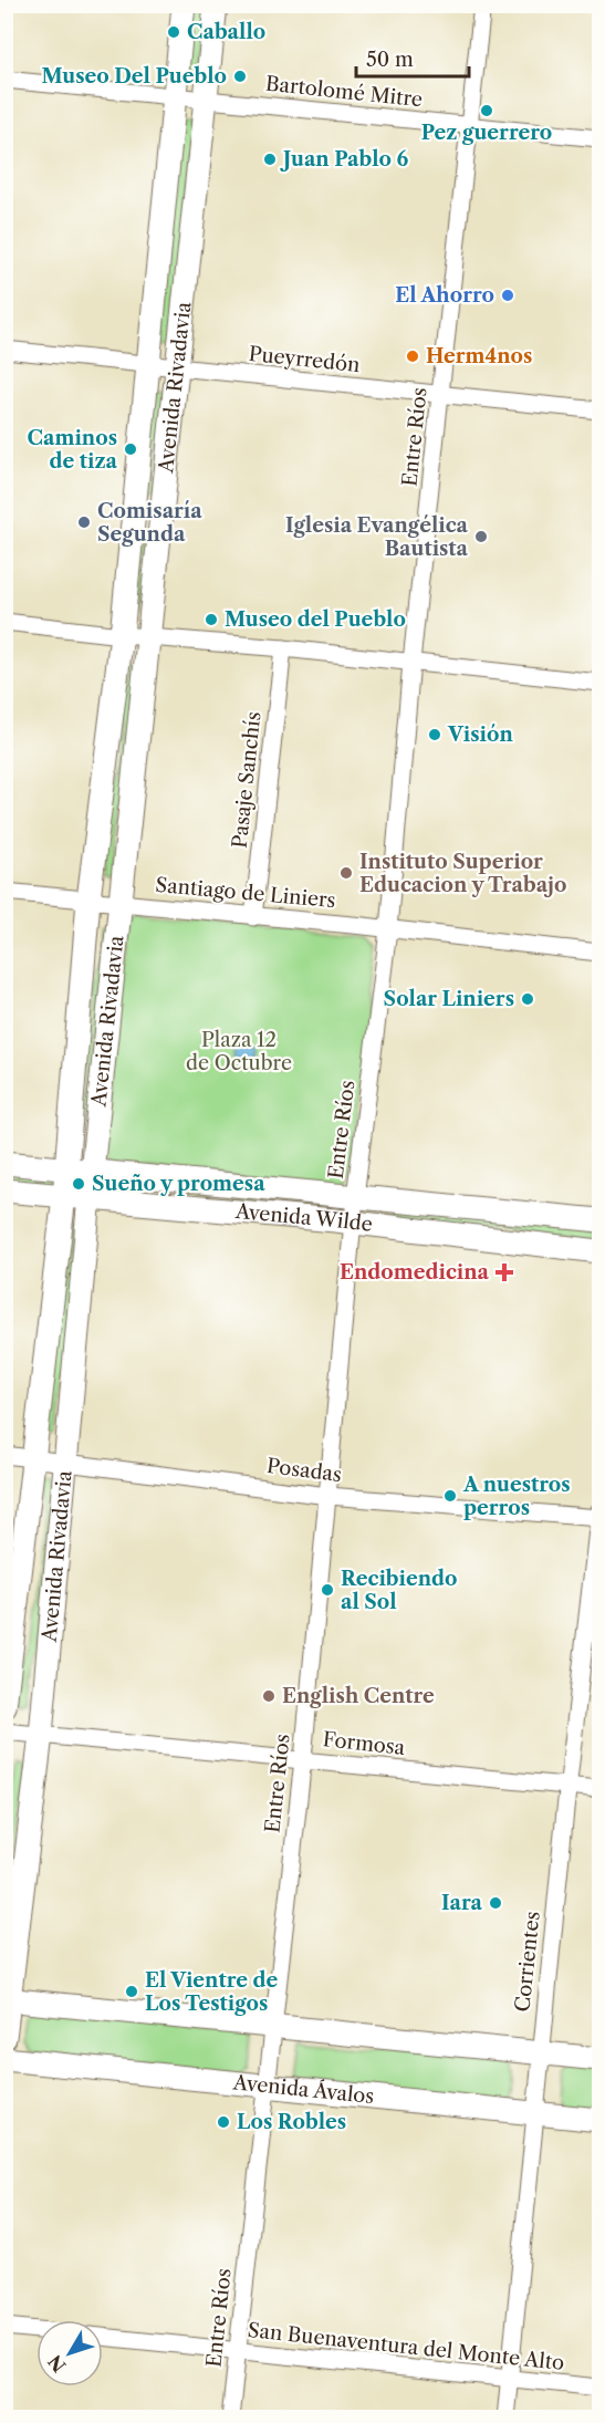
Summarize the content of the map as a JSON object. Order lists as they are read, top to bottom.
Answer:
{
  "streets": {
    "main road": ["Avenida Rivadavia", "Avenida Wilde", "Avenida Ávalos"],
    "street": [
      "Bartolomé Mitre",
      "Pueyrredón",
      "Entre Ríos",
      "Pasaje Sanchís",
      "Santiago de Liniers",
      "Posadas",
      "Formosa",
      "Corrientes",
      "San Buenaventura del Monte Alto"
    ]
  },
  "crossings": [
    ["Bartolomé Mitre", "Avenida Rivadavia"],
    ["Bartolomé Mitre", "Entre Ríos"],
    ["Pueyrredón", "Avenida Rivadavia"],
    ["Pueyrredón", "Entre Ríos"],
    ["Avenida Rivadavia", "Santiago de Liniers"],
    ["Avenida Rivadavia", "Avenida Wilde"],
    ["Avenida Rivadavia", "Posadas"],
    ["Avenida Rivadavia", "Formosa"],
    ["Entre Ríos", "Santiago de Liniers"],
    ["Entre Ríos", "Avenida Wilde"],
    ["Entre Ríos", "Posadas"],
    ["Entre Ríos", "Formosa"],
    ["Entre Ríos", "Avenida Ávalos"],
    ["Entre Ríos", "San Buenaventura del Monte Alto"],
    ["Pasaje Sanchís", "Santiago de Liniers"],
    ["Posadas", "Corrientes"],
    ["Formosa", "Corrientes"],
    ["Corrientes", "Avenida Ávalos"],
    ["Corrientes", "San Buenaventura del Monte Alto"]
  ],
  "parks": ["Plaza 12 de Octubre"],
  "places": {
    "other": [
      "Caballo",
      "Museo Del Pueblo",
      "Pez guerrero",
      "Juan Pablo 6",
      "El Ahorro",
      "Herm4nos",
      "Caminos de tiza",
      "Comisaría Segunda",
      "Iglesia Evangélica Bautista",
      "Museo del Pueblo",
      "Visión",
      "Instituto Superior Educacion y Trabajo",
      "Solar Liniers",
      "Sueño y promesa",
      "A nuestros perros",
      "Recibiendo al Sol",
      "English Centre",
      "Iara",
      "El Vientre de Los Testigos",
      "Los Robles"
    ],
    "health": ["Endomedicina"]
  },
  "scale_bar": "50 m",
  "north": "bottom left"
}
